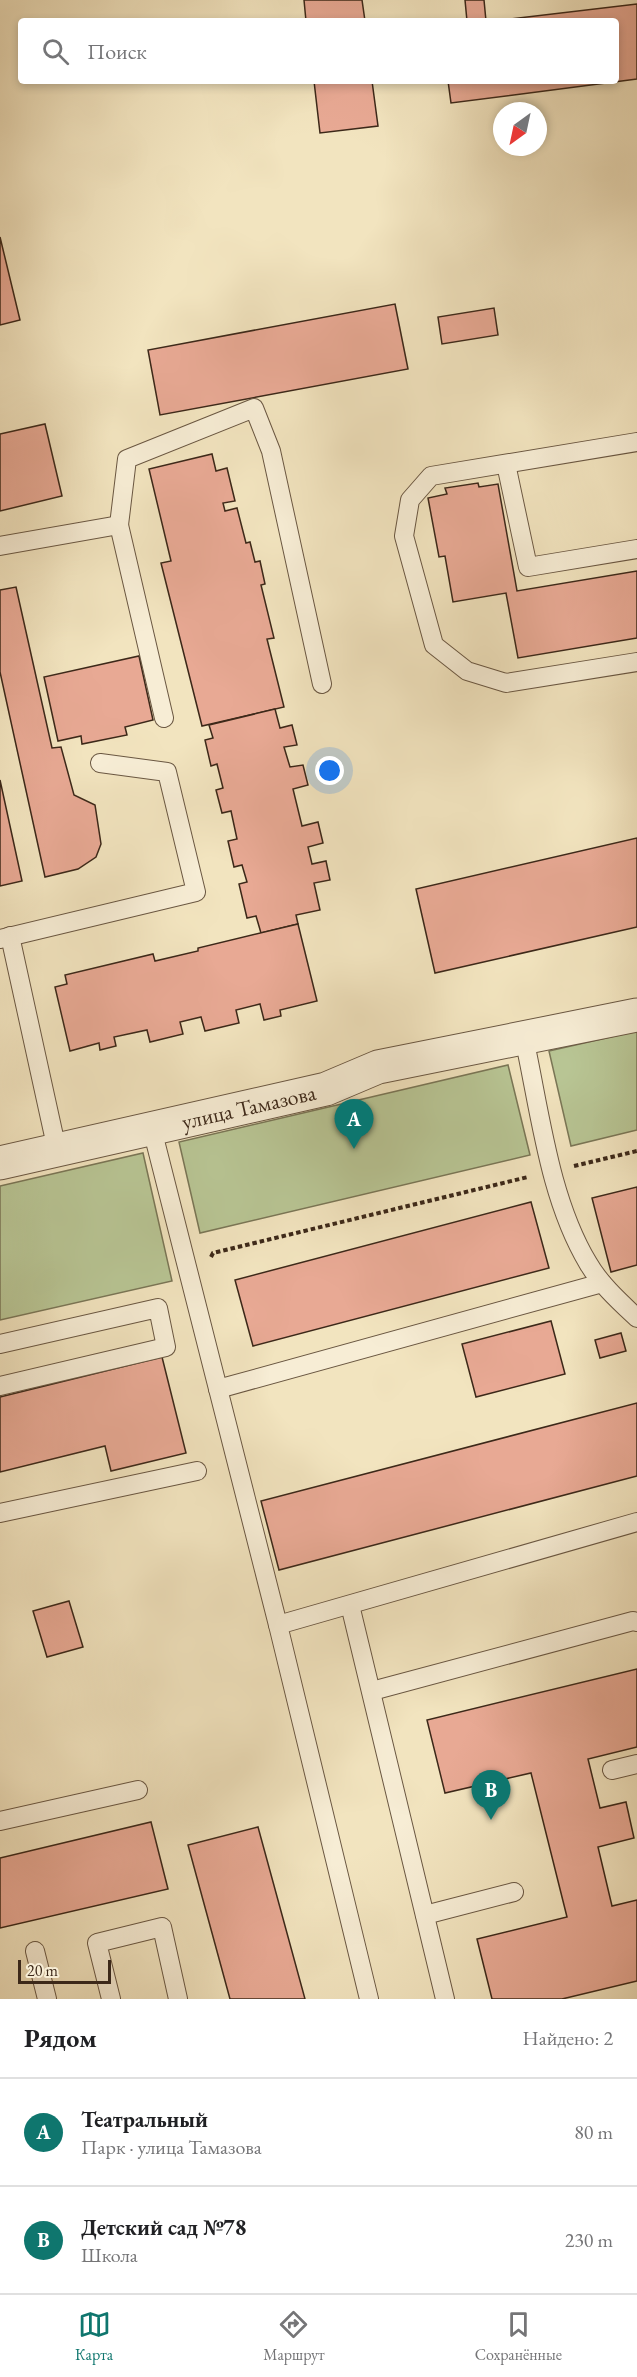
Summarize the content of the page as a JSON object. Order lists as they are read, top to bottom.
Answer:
{
  "streets": {
    "street": ["улица Тамазова"]
  },
  "scale_bar": "20 m",
  "north": "bottom left",
  "page": {
    "search": "Поиск",
    "pins": ["A", "B"],
    "scale": "20 m",
    "heading": ["Рядом", "Найдено: 2"],
    "list": [
      {
        "mark": "A",
        "name": "Театральный",
        "note": "Парк · улица Тамазова",
        "value": "80 m"
      },
      {
        "mark": "B",
        "name": "Детский сад №78",
        "note": "Школа",
        "value": "230 m"
      }
    ],
    "nav": ["Карта", "Маршрут", "Сохранённые"]
  }
}
